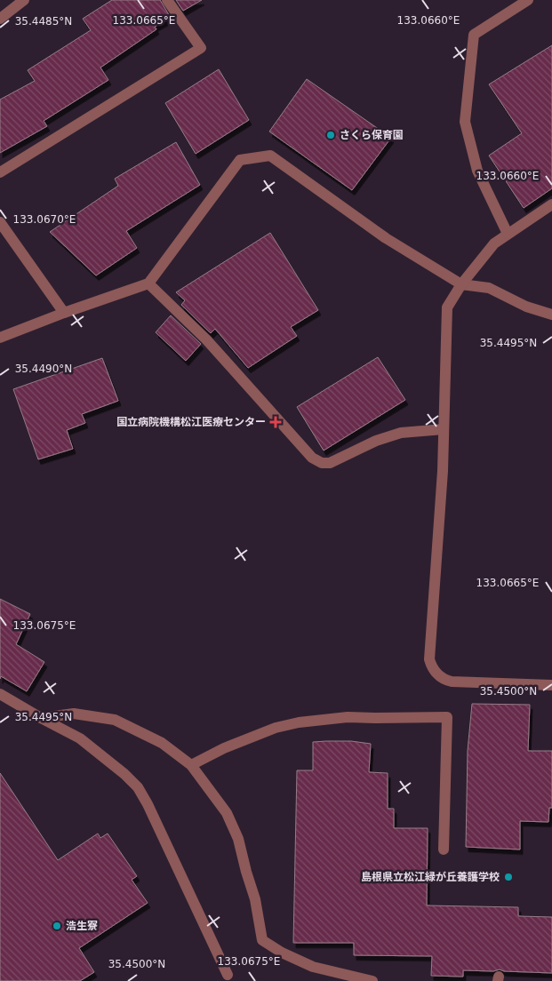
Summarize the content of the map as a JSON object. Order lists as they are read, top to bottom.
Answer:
{
  "places": {
    "other": ["さくら保育園", "島根県立松江緑が丘養護学校", "浩生寮"],
    "health": ["国立病院機構松江医療センター"]
  },
  "coordinates": [
    "133.0665°E",
    "133.0660°E",
    "35.4485°N",
    "133.0670°E",
    "35.4495°N",
    "35.4490°N",
    "133.0675°E",
    "35.4500°N"
  ]
}
